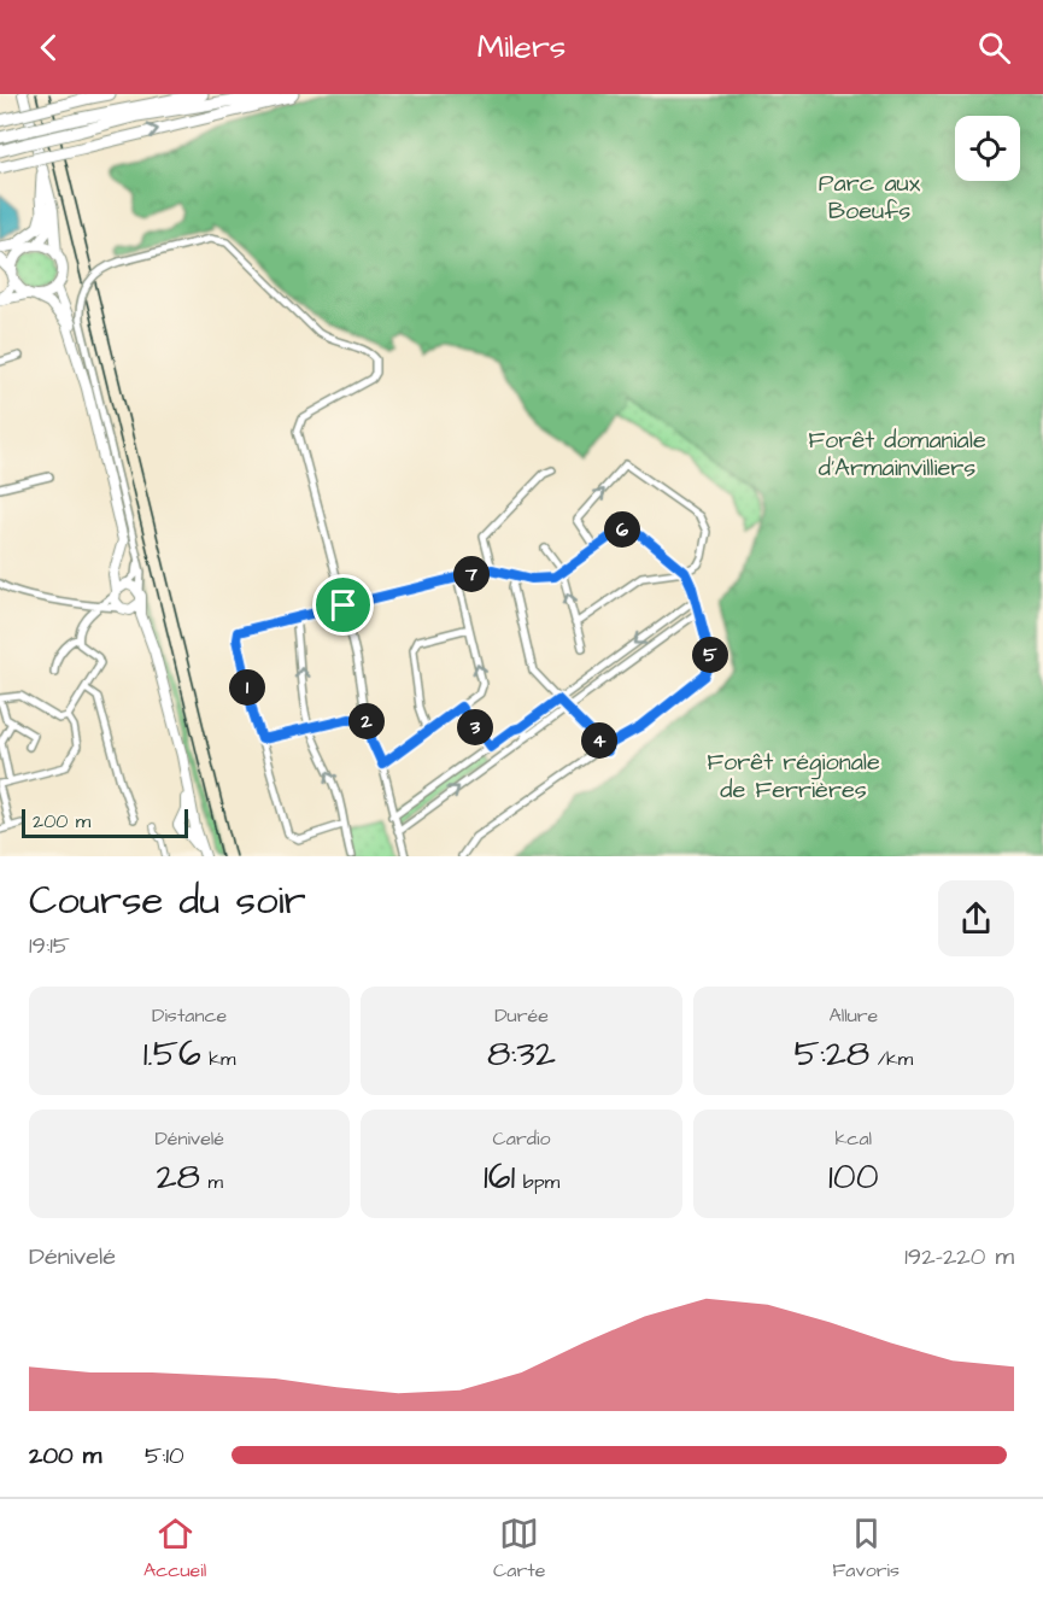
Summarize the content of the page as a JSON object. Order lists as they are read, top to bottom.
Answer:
{
  "parks": ["Parc aux Boeufs", "Forêt domaniale d'Armainvilliers", "Forêt régionale de Ferrières"],
  "scale_bar": "200 m",
  "page": {
    "header": "Milers",
    "pins": [
      "6",
      "7",
      "5",
      "1",
      "2",
      "3",
      "4"
    ],
    "scale": "200 m",
    "heading": ["Course du soir", "19:15"],
    "stats": [
      ["Distance", "1.56 km"],
      ["Durée", "8:32"],
      ["Allure", "5:28 /km"],
      ["Dénivelé", "28 m"],
      ["Cardio", "161 bpm"],
      ["kcal", "100"]
    ],
    "chart": ["Dénivelé", "192–220 m"],
    "list": [
      {
        "name": "200 m",
        "note": "5:10"
      }
    ],
    "tabs": ["Accueil", "Carte", "Favoris"]
  }
}
